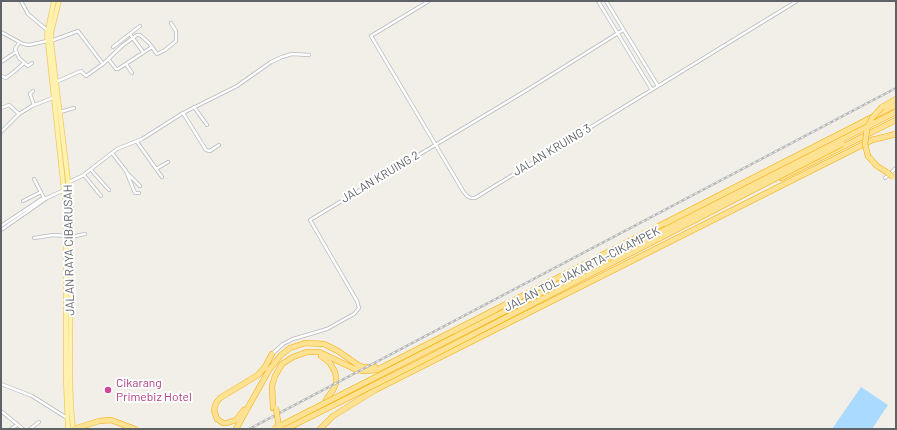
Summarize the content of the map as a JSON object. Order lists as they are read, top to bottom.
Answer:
{
  "streets": {
    "highway": ["JALAN TOL JAKARTA–CIKAMPEK"],
    "main road": ["JALAN RAYA CIBARUSAH"],
    "street": ["JALAN KRUING 3", "JALAN KRUING 2"]
  },
  "crossings": [
    ["JALAN KRUING 3", "JALAN KRUING 2"]
  ],
  "places": ["Cikarang Primebiz Hotel"]
}
